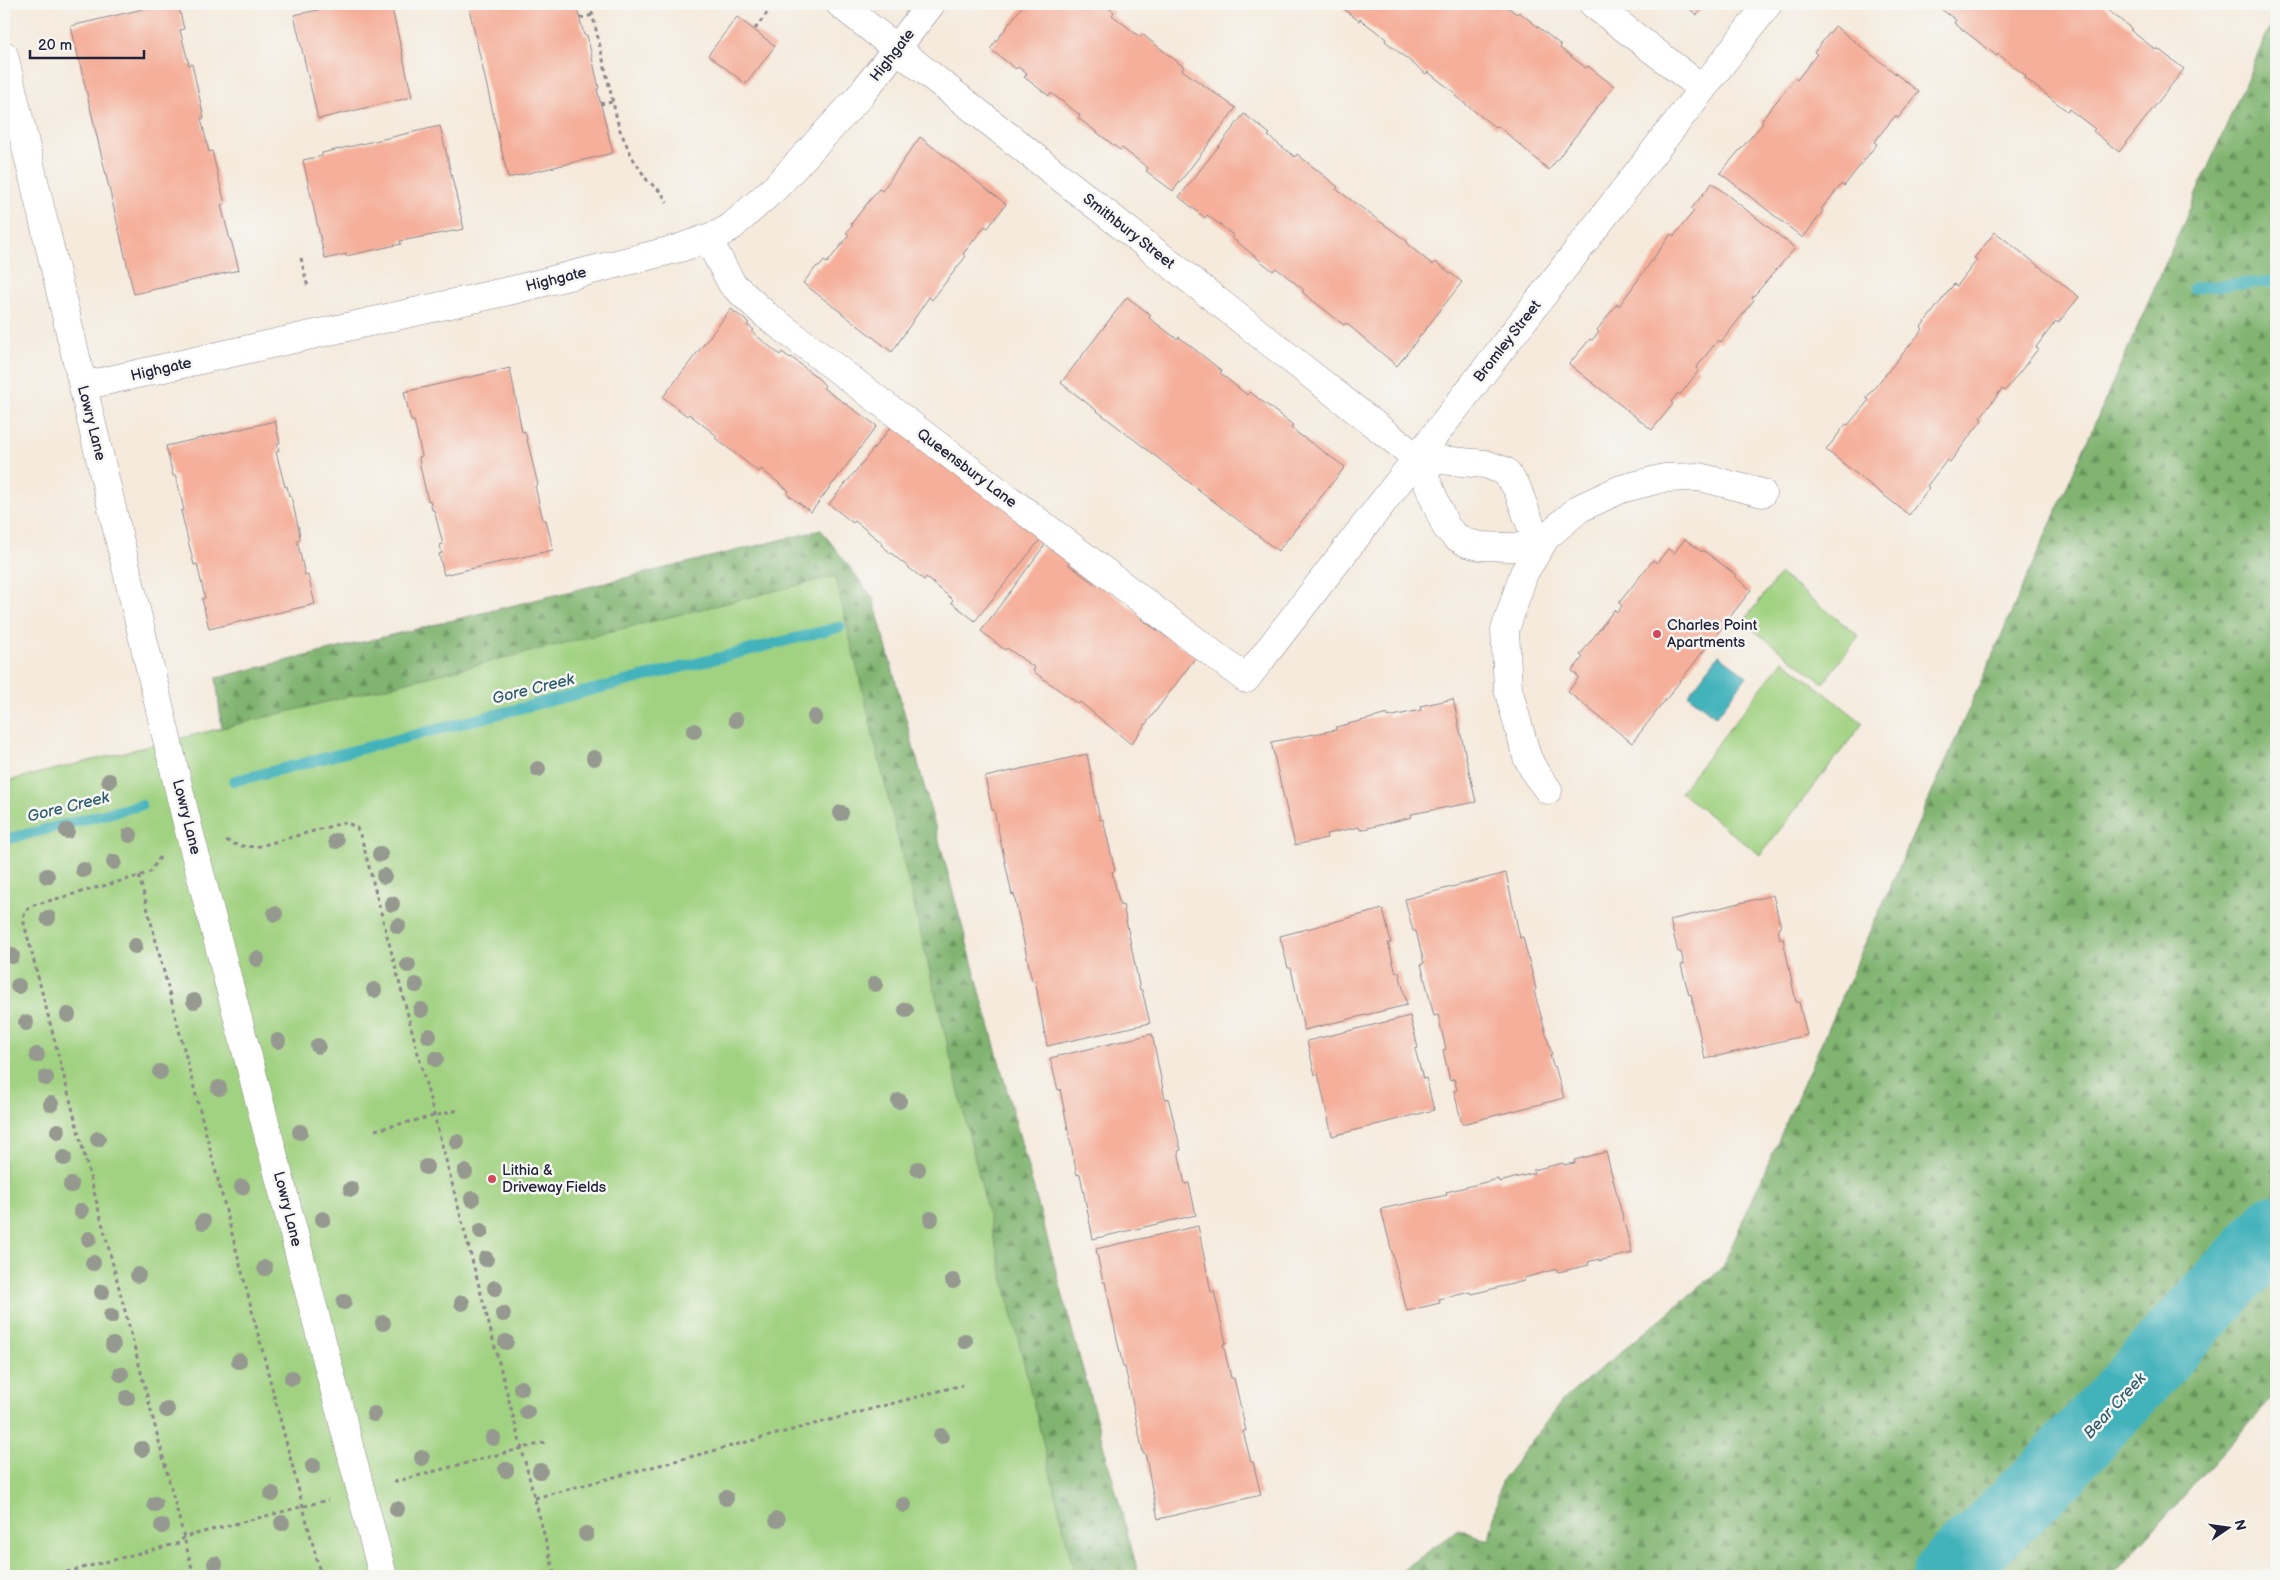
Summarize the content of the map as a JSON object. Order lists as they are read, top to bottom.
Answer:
{
  "streets": {
    "street": [
      "Highgate",
      "Smithbury Street",
      "Bromley Street",
      "Lowry Lane",
      "Queensbury Lane"
    ]
  },
  "crossings": [
    ["Highgate", "Smithbury Street"],
    ["Highgate", "Lowry Lane"],
    ["Highgate", "Queensbury Lane"],
    ["Smithbury Street", "Bromley Street"],
    ["Bromley Street", "Queensbury Lane"]
  ],
  "water": ["Gore Creek", "Bear Creek"],
  "places": ["Charles Point Apartments", "Lithia & Driveway Fields"],
  "scale_bar": "20 m",
  "north": "right"
}
